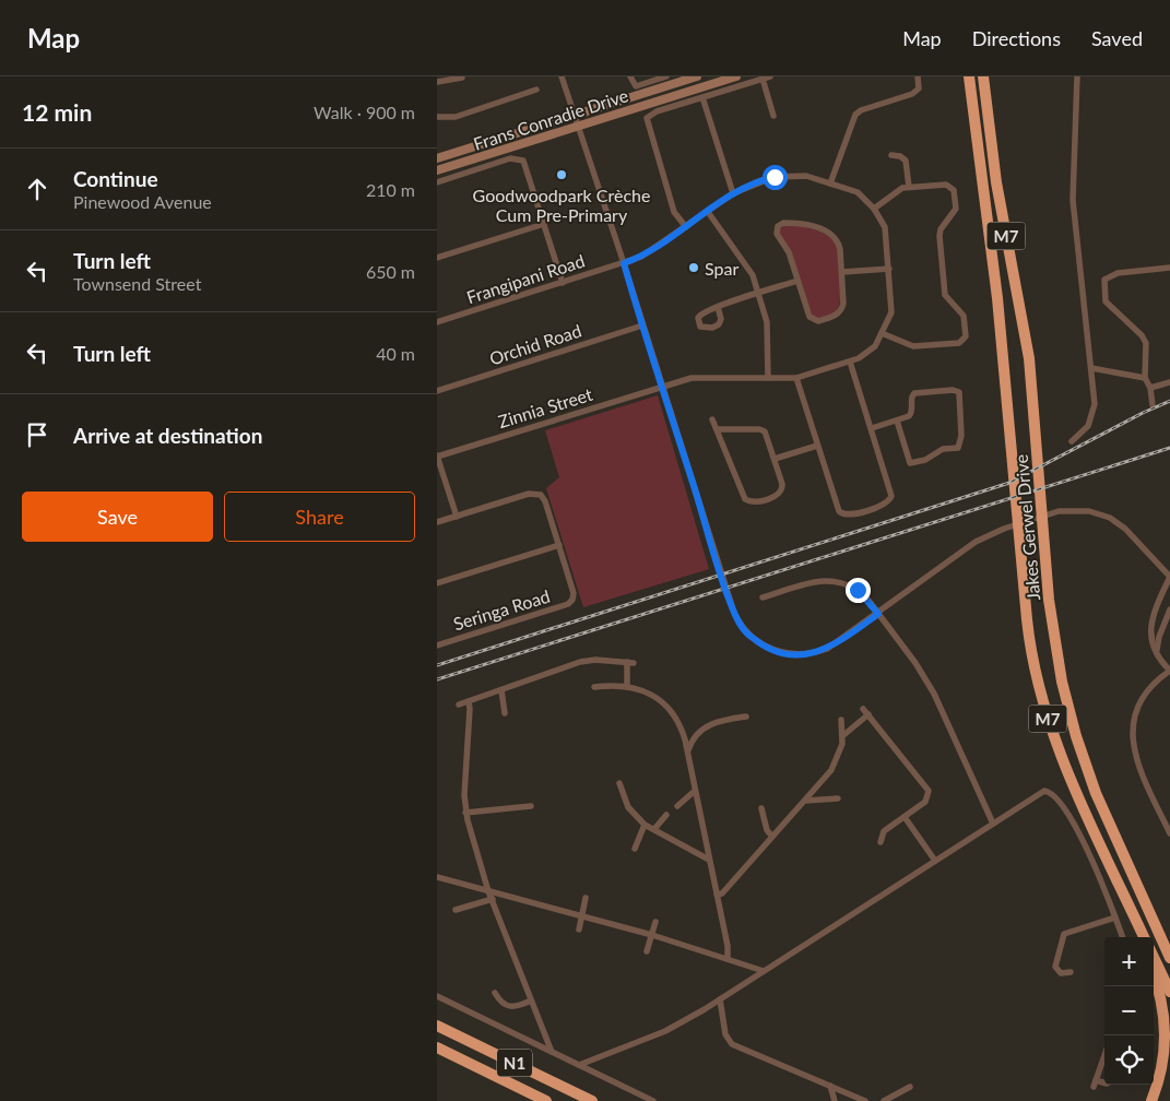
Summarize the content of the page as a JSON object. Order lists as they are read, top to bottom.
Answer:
{
  "streets": {
    "highway": ["M7", "Jakes Gerwel Drive", "N1"],
    "main road": ["Frans Conradie Drive"],
    "street": [
      "Frangipani Road",
      "Orchid Road",
      "Zinnia Street",
      "Seringa Road"
    ]
  },
  "crossings": [
    ["Frangipani Road", "Zinnia Street"]
  ],
  "places": ["Goodwoodpark Crèche Cum Pre-Primary", "Spar"],
  "page": {
    "header": "Map",
    "nav": ["Map", "Directions", "Saved"],
    "heading": ["12 min", "Walk · 900 m"],
    "list": [
      ["Continue", "Pinewood Avenue", "210 m"],
      ["Turn left", "Townsend Street", "650 m"],
      ["Turn left", "40 m"],
      "Arrive at destination"
    ],
    "buttons": ["Save", "Share"],
    "map_buttons": ["+", "−"]
  }
}
